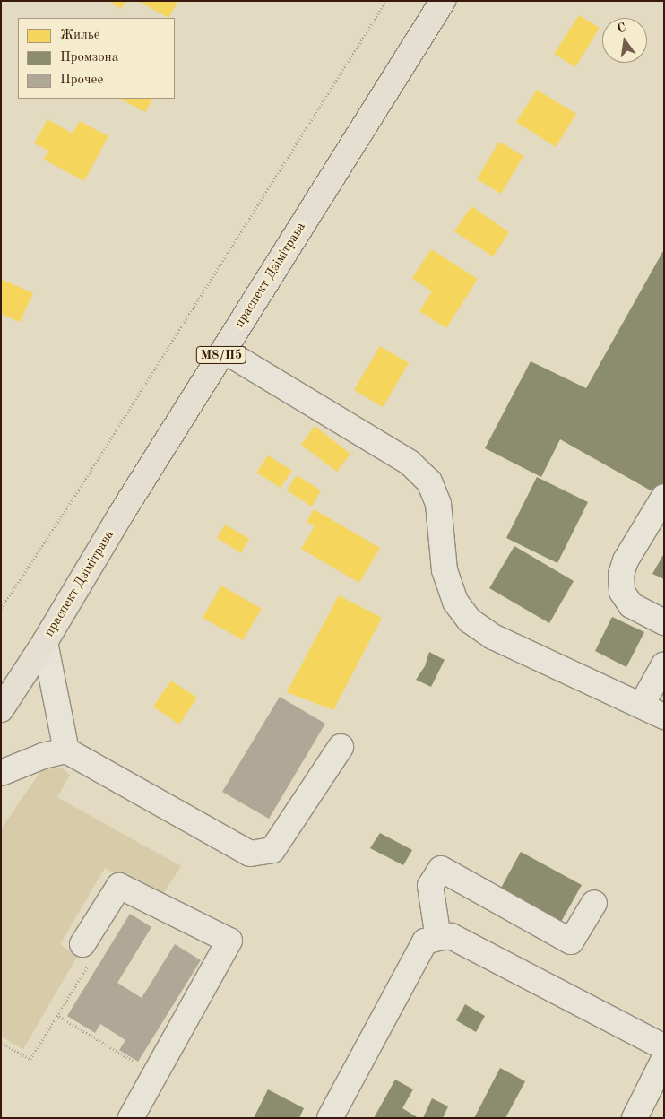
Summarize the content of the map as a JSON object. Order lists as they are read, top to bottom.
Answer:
{
  "streets": {
    "main road": ["праспект Дзімітрава", "М8/П5"]
  },
  "legend": ["Жильё", "Промзона", "Прочее"],
  "north": "top"
}
